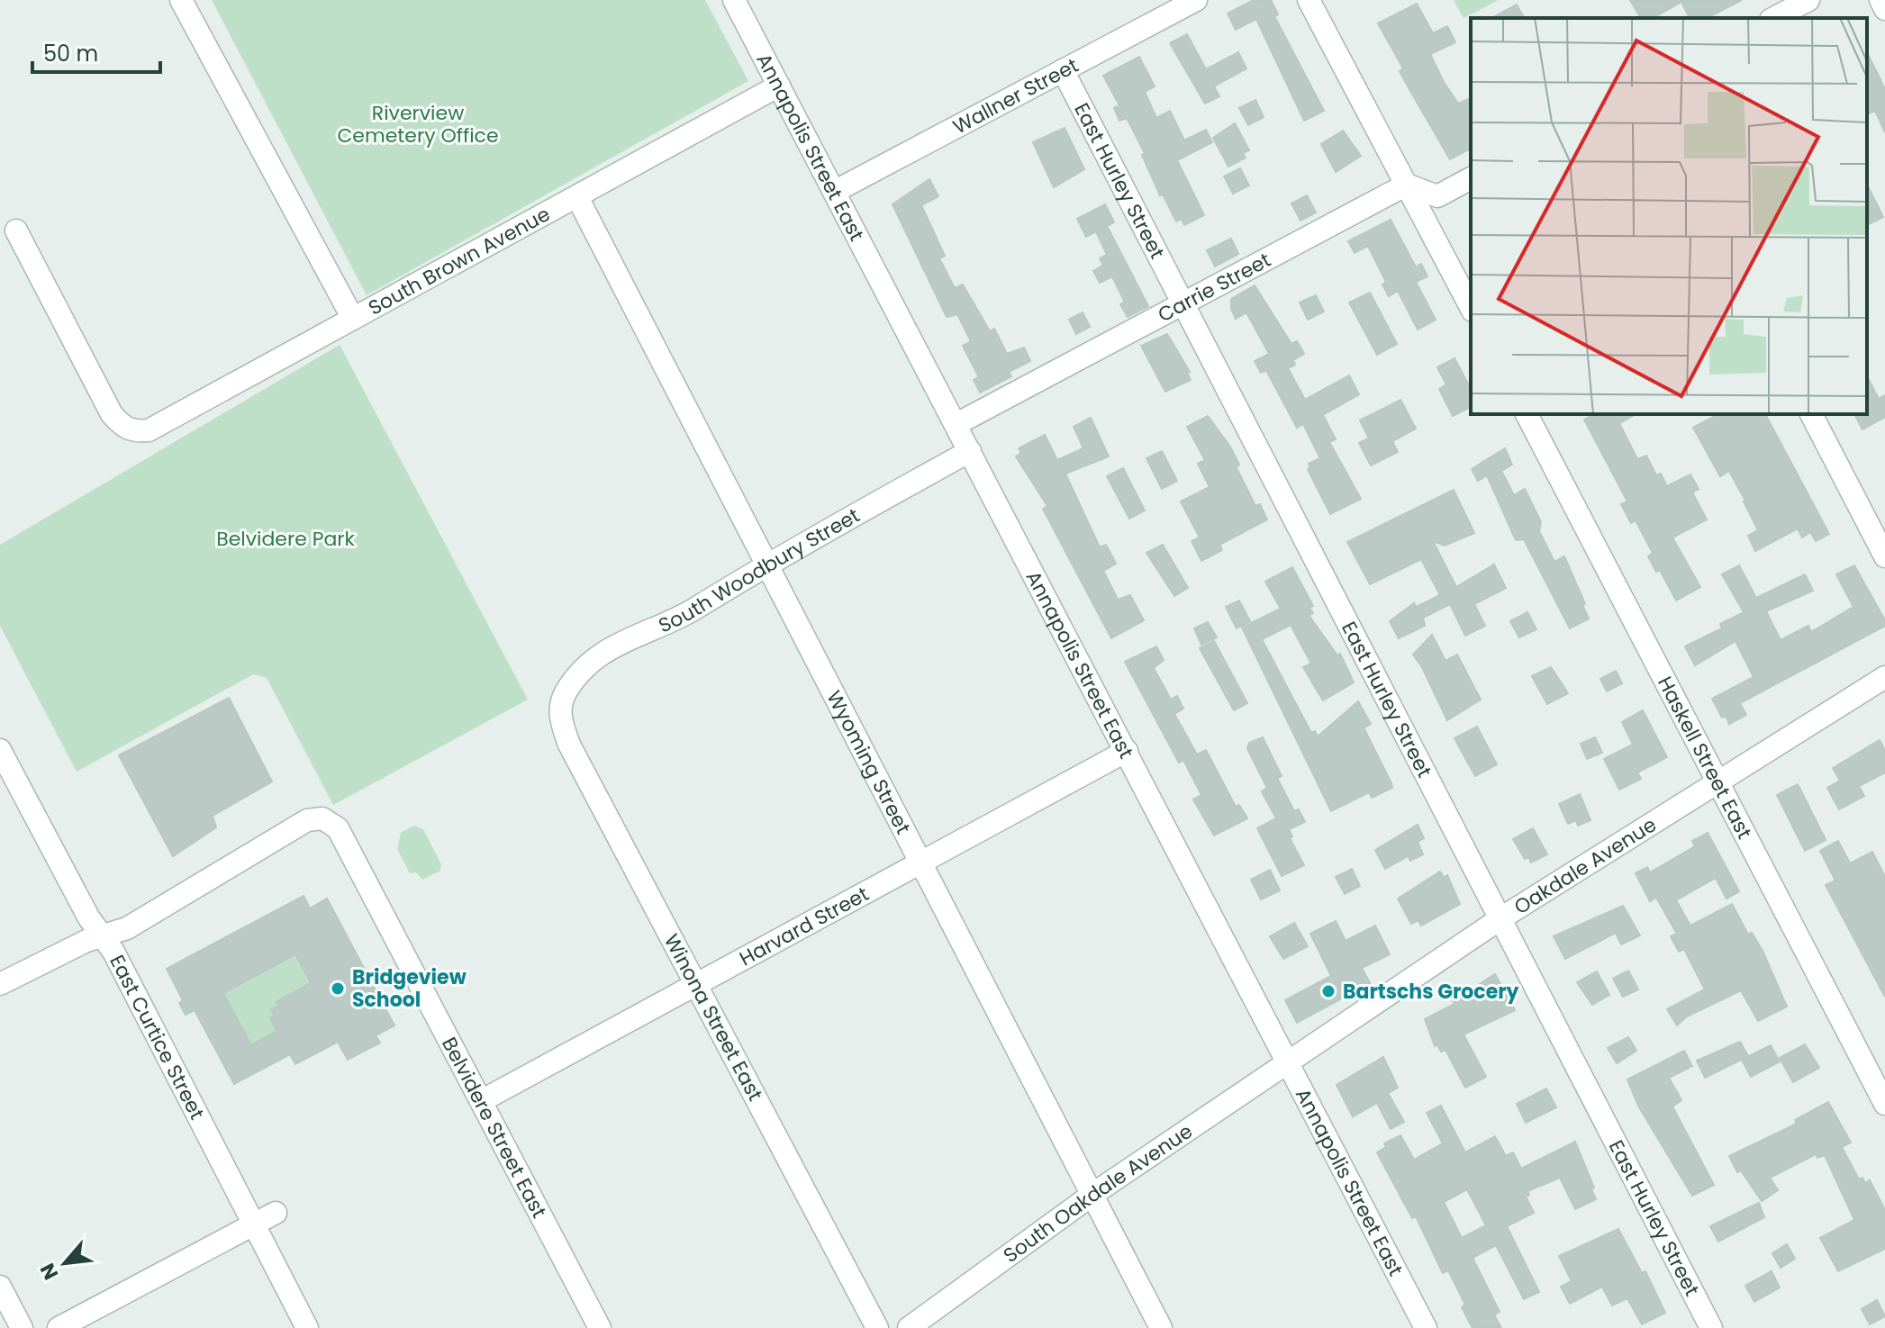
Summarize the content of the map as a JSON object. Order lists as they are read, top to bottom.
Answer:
{
  "streets": {
    "street": [
      "Wallner Street",
      "Annapolis Street East",
      "East Hurley Street",
      "South Brown Avenue",
      "Carrie Street",
      "South Woodbury Street",
      "Haskell Street East",
      "Wyoming Street",
      "Oakdale Avenue",
      "Harvard Street",
      "Winona Street East",
      "East Curtice Street",
      "Belvidere Street East",
      "South Oakdale Avenue"
    ]
  },
  "crossings": [
    ["Wallner Street", "Annapolis Street East"],
    ["Wallner Street", "East Hurley Street"],
    ["Annapolis Street East", "South Brown Avenue"],
    ["Annapolis Street East", "Carrie Street"],
    ["Annapolis Street East", "South Woodbury Street"],
    ["Annapolis Street East", "Oakdale Avenue"],
    ["Annapolis Street East", "Harvard Street"],
    ["Annapolis Street East", "South Oakdale Avenue"],
    ["East Hurley Street", "Carrie Street"],
    ["East Hurley Street", "Oakdale Avenue"],
    ["South Brown Avenue", "Wyoming Street"],
    ["South Woodbury Street", "Wyoming Street"],
    ["South Woodbury Street", "Winona Street East"],
    ["Haskell Street East", "Oakdale Avenue"],
    ["Wyoming Street", "Harvard Street"],
    ["Wyoming Street", "South Oakdale Avenue"],
    ["Oakdale Avenue", "South Oakdale Avenue"],
    ["Harvard Street", "Winona Street East"],
    ["Harvard Street", "Belvidere Street East"],
    ["East Curtice Street", "Belvidere Street East"]
  ],
  "parks": ["Riverview Cemetery Office", "Belvidere Park"],
  "places": ["Bridgeview School", "Bartschs Grocery"],
  "scale_bar": "50 m",
  "north": "bottom left"
}
